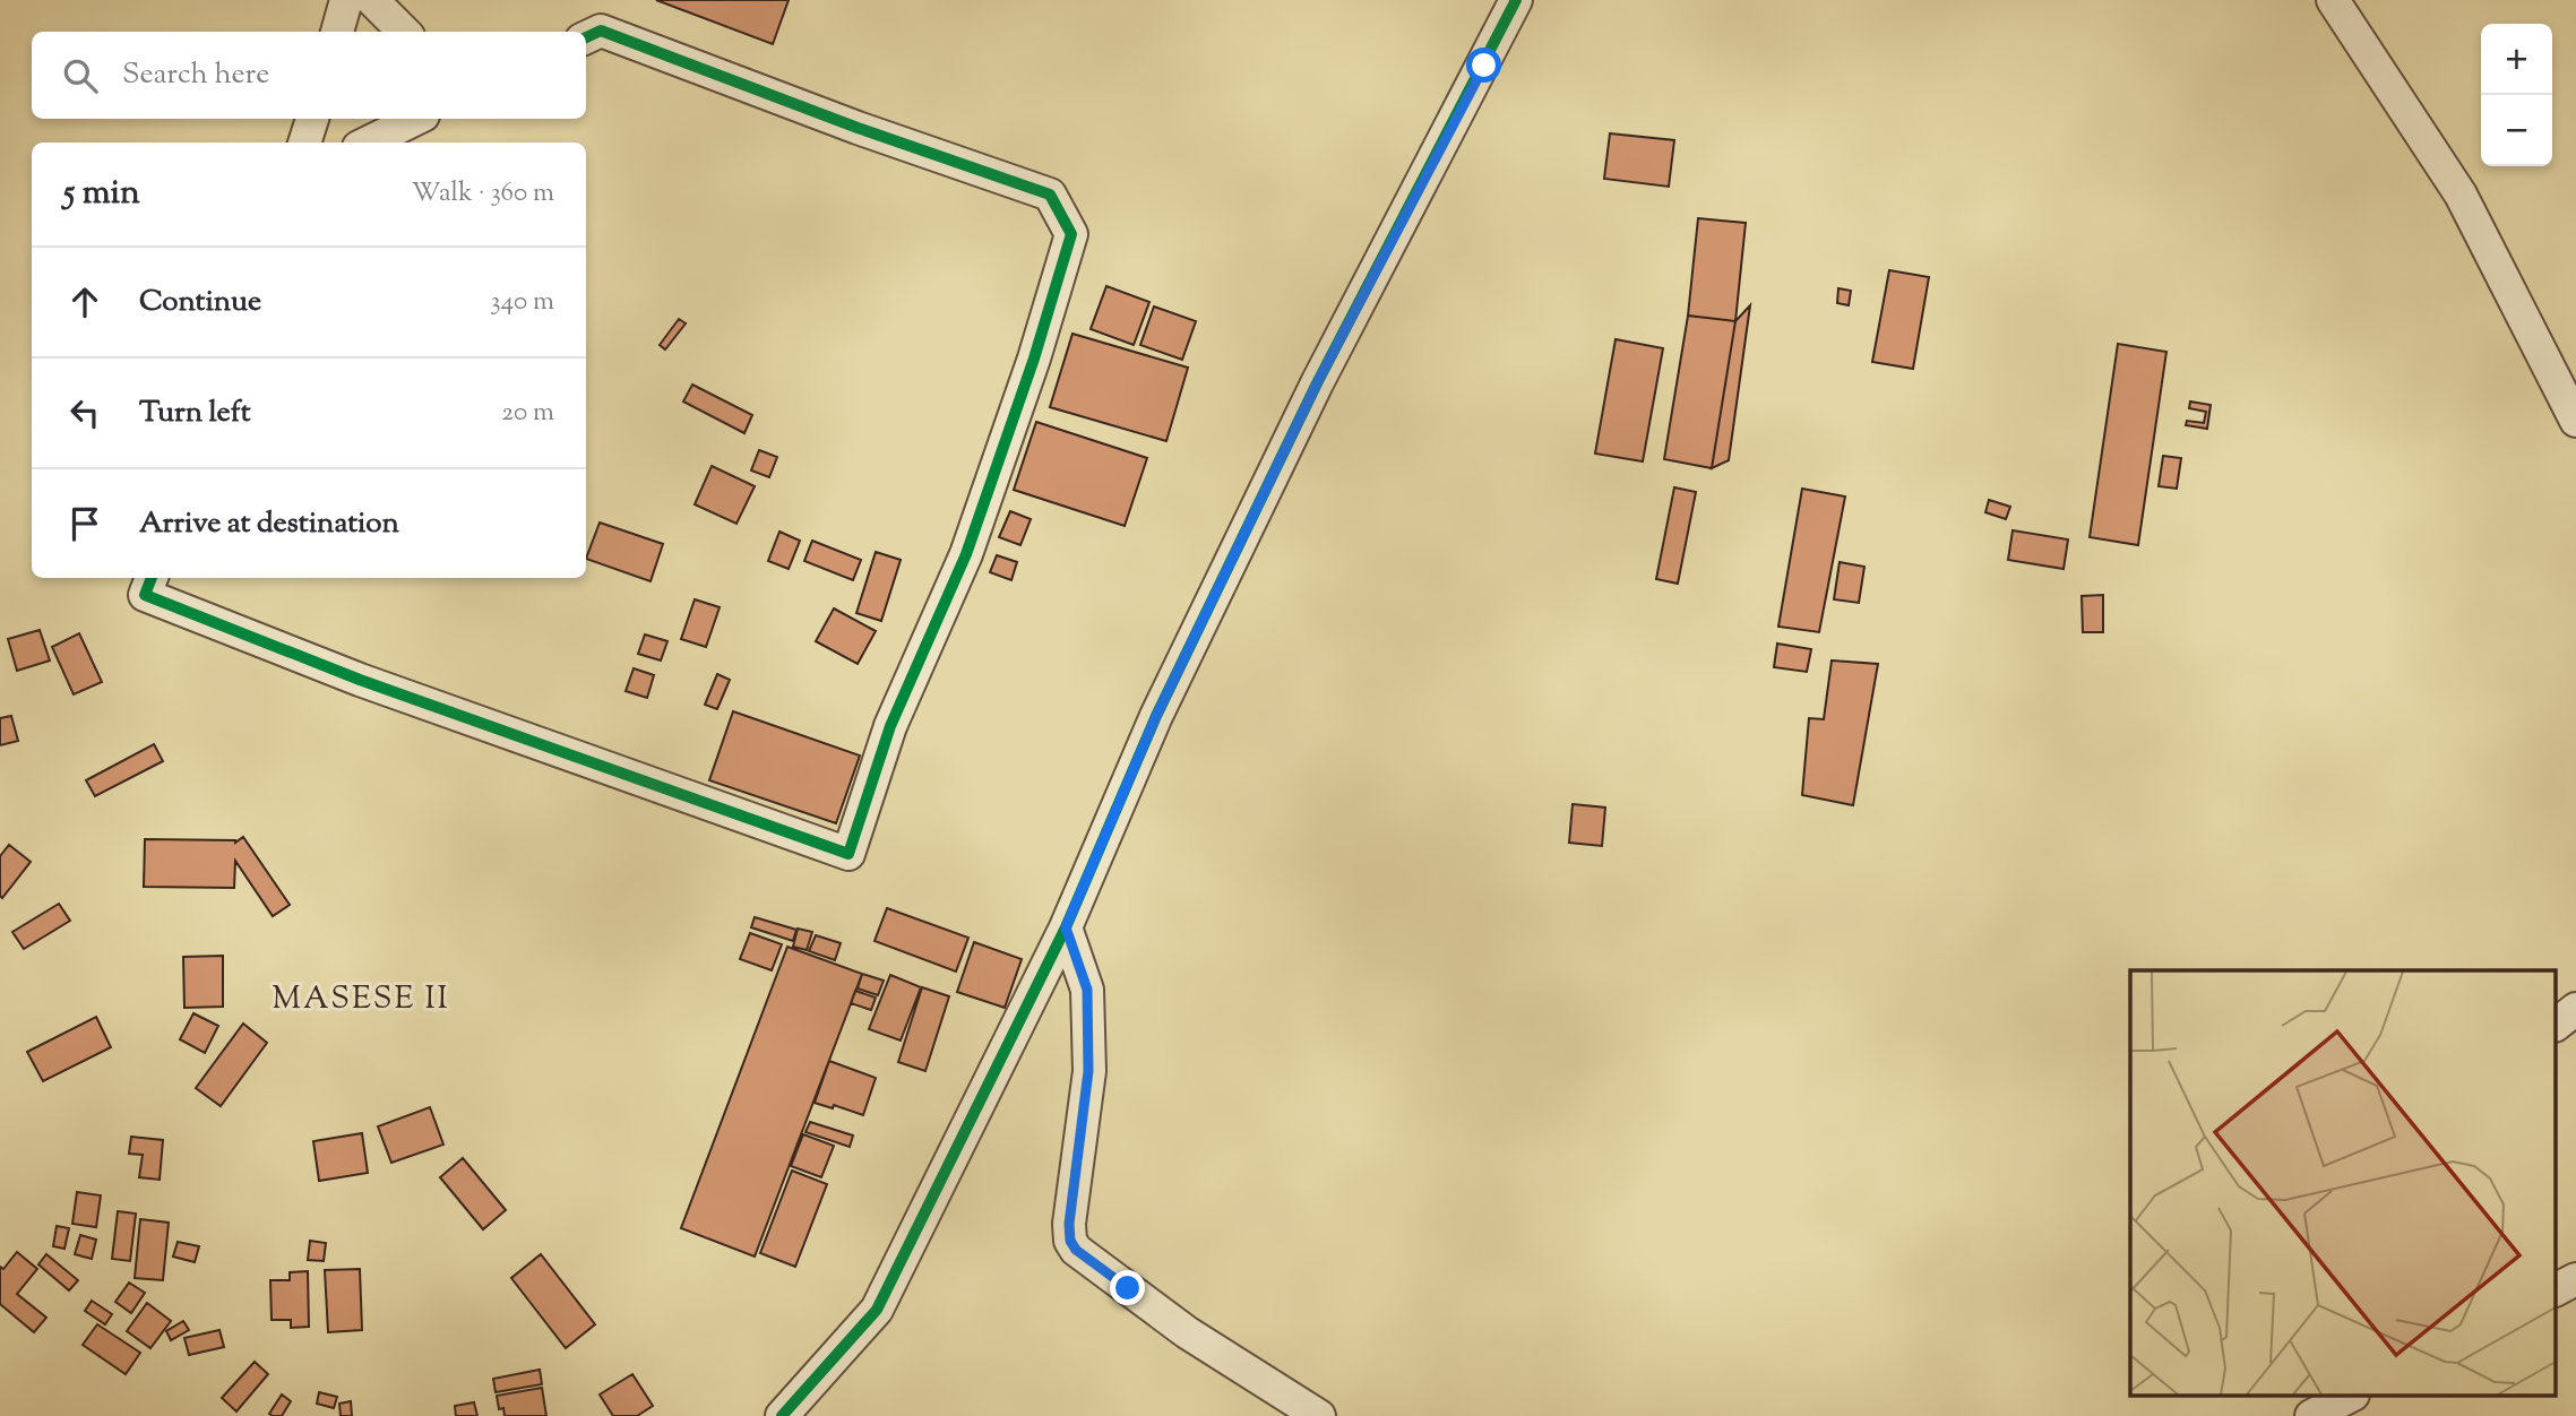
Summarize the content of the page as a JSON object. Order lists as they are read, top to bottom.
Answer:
{
  "districts": ["MASESE II"],
  "page": {
    "map_buttons": ["+", "−"],
    "search": "Search here",
    "heading": ["5 min", "Walk · 360 m"],
    "list": [
      ["Continue", "340 m"],
      ["Turn left", "20 m"],
      "Arrive at destination"
    ]
  }
}
